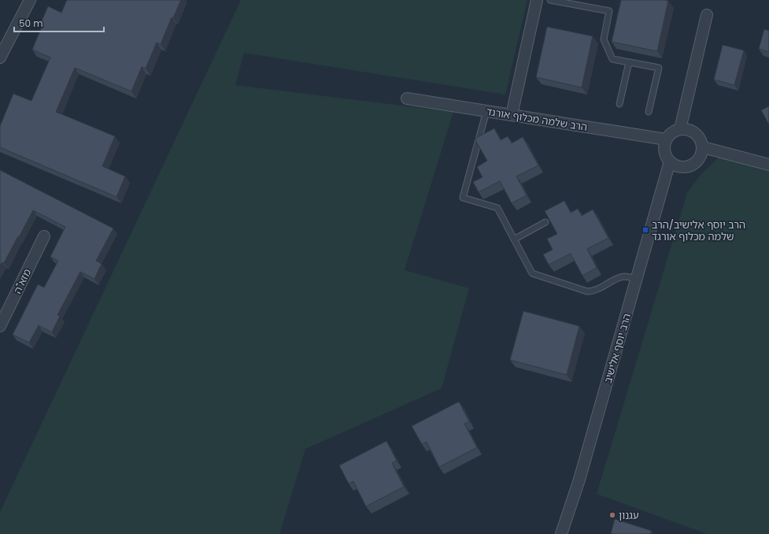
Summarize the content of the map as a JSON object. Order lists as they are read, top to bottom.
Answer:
{
  "streets": {
    "street": ["הרב שלמה מכלוף אורגד", "מזא\"ה", "הרב יוסף אלישיב"]
  },
  "crossings": [
    ["הרב שלמה מכלוף אורגד", "הרב יוסף אלישיב"]
  ],
  "places": {
    "transit": ["הרב יוסף אלישיב/הרב שלמה מכלוף אורגד"],
    "other": ["עגנון"]
  },
  "scale_bar": "50 m"
}
